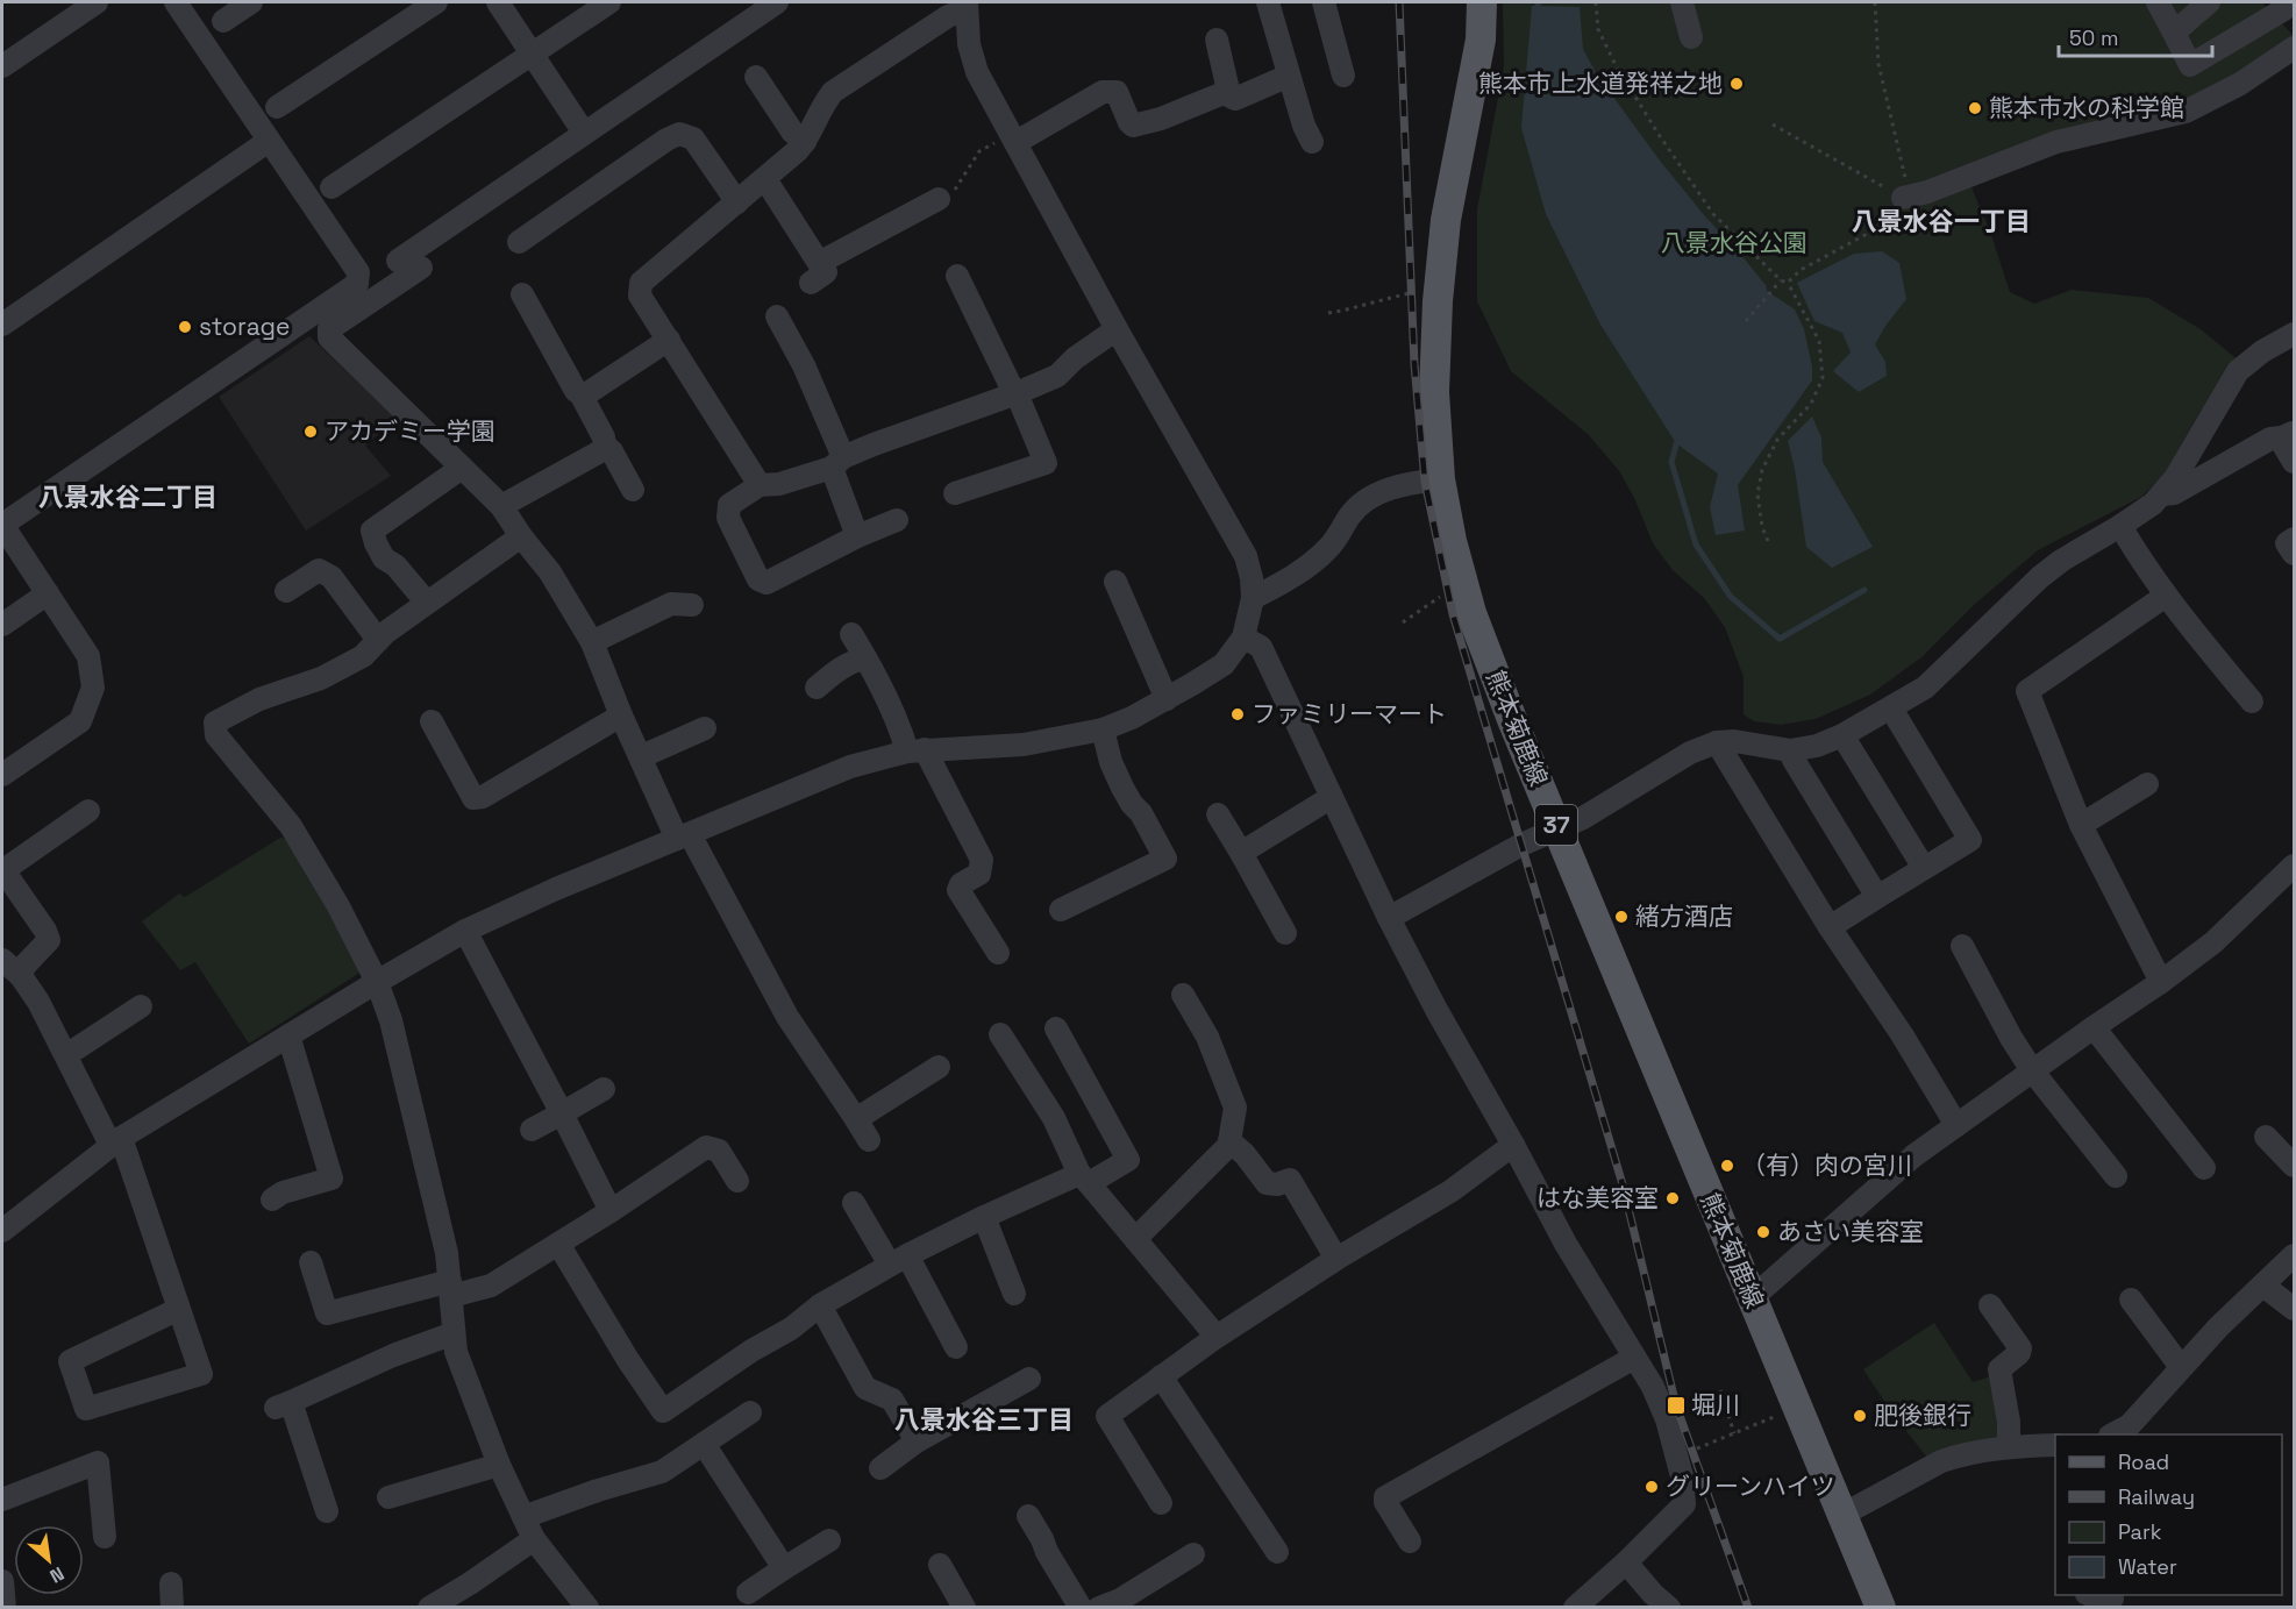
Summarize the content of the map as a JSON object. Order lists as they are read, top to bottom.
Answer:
{
  "streets": {
    "main road": ["熊本菊鹿線", "37"]
  },
  "districts": ["八景水谷一丁目", "八景水谷二丁目", "八景水谷三丁目"],
  "parks": ["八景水谷公園"],
  "places": {
    "other": [
      "熊本市上水道発祥之地",
      "熊本市水の科学館",
      "storage",
      "アカデミー学園",
      "ファミリーマート",
      "緒方酒店",
      "（有）肉の宮川",
      "はな美容室",
      "あさい美容室",
      "肥後銀行",
      "グリーンハイツ"
    ],
    "transit": ["堀川"]
  },
  "legend": [
    "Road",
    "Railway",
    "Park",
    "Water"
  ],
  "scale_bar": "50 m",
  "north": "bottom right"
}
